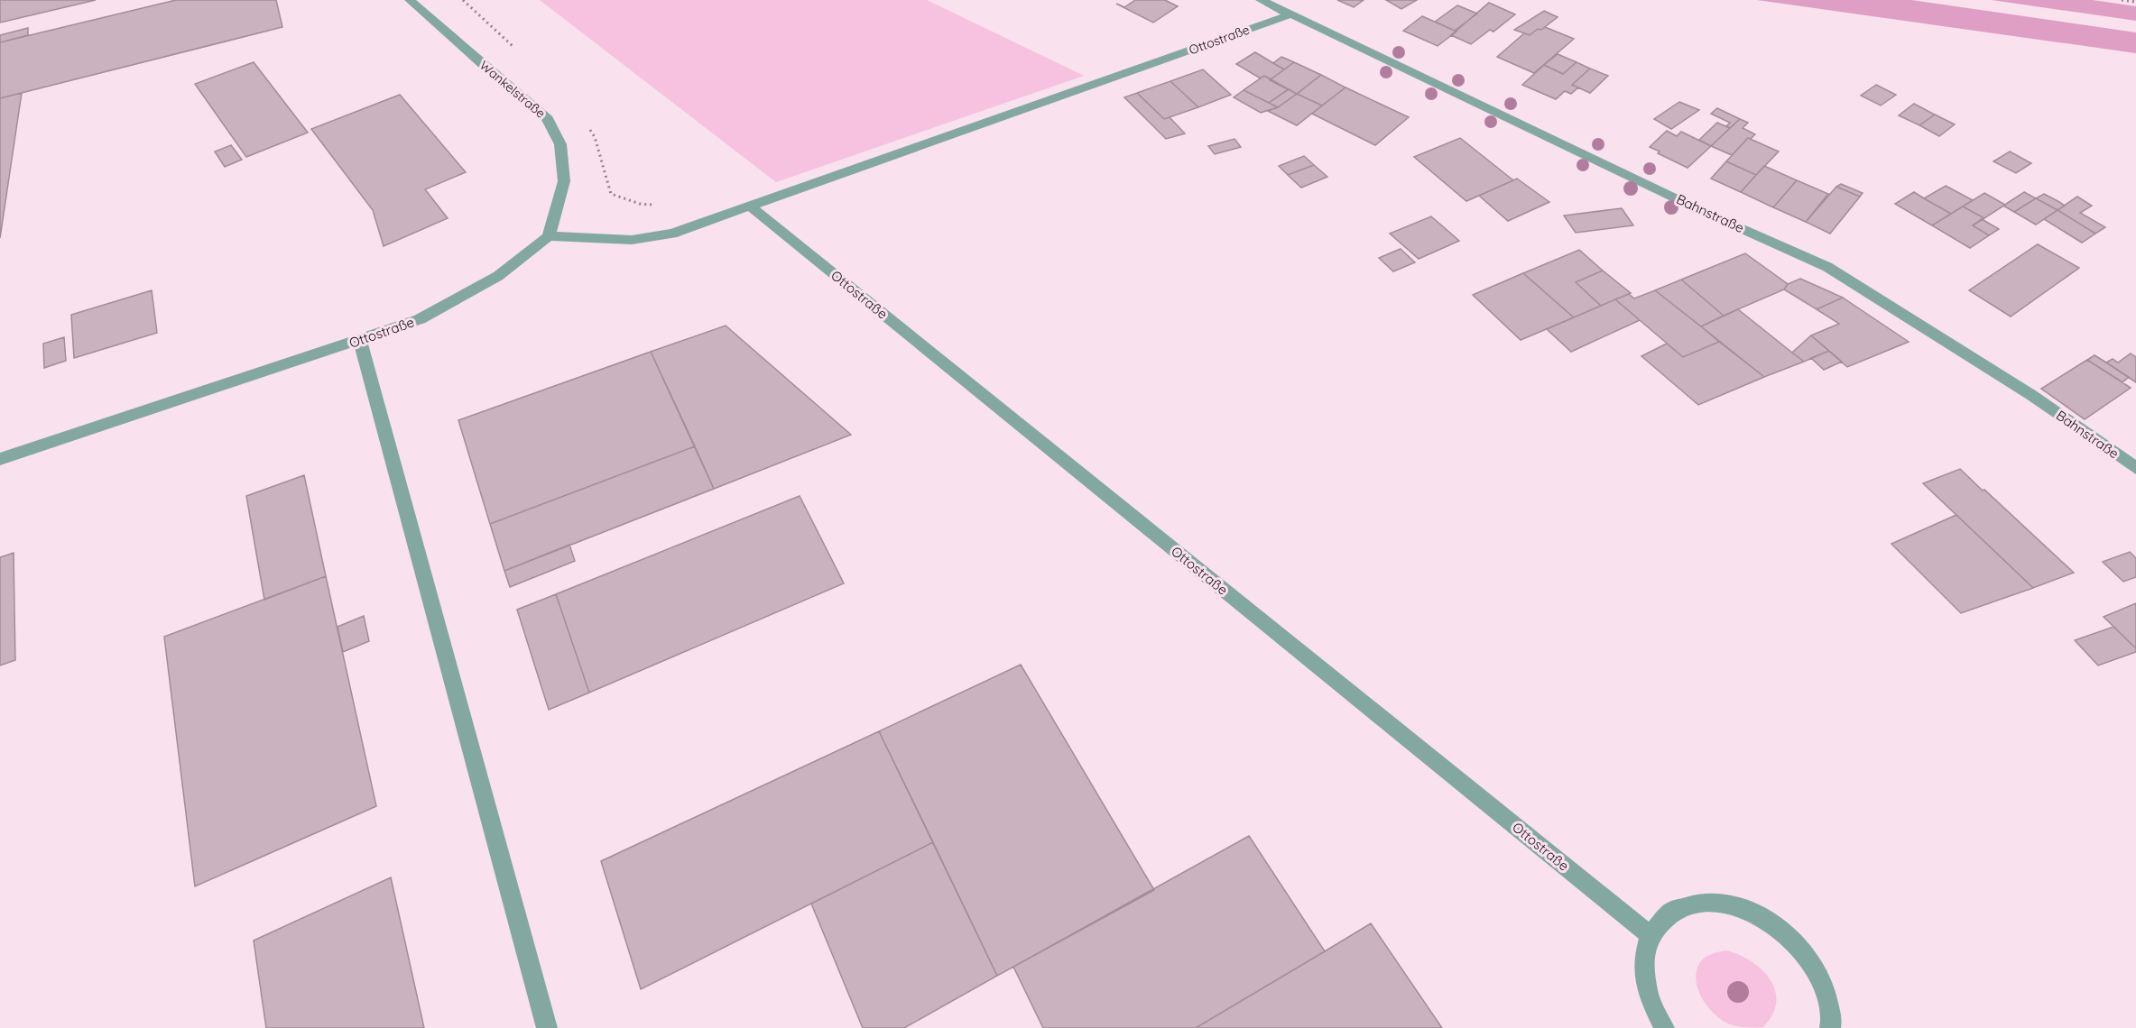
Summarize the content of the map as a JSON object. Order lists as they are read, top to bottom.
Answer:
{
  "streets": {
    "street": ["Ottostraße", "Wankelstraße", "Bahnstraße"]
  },
  "crossings": [
    ["Ottostraße", "Wankelstraße"],
    ["Ottostraße", "Bahnstraße"]
  ]
}
